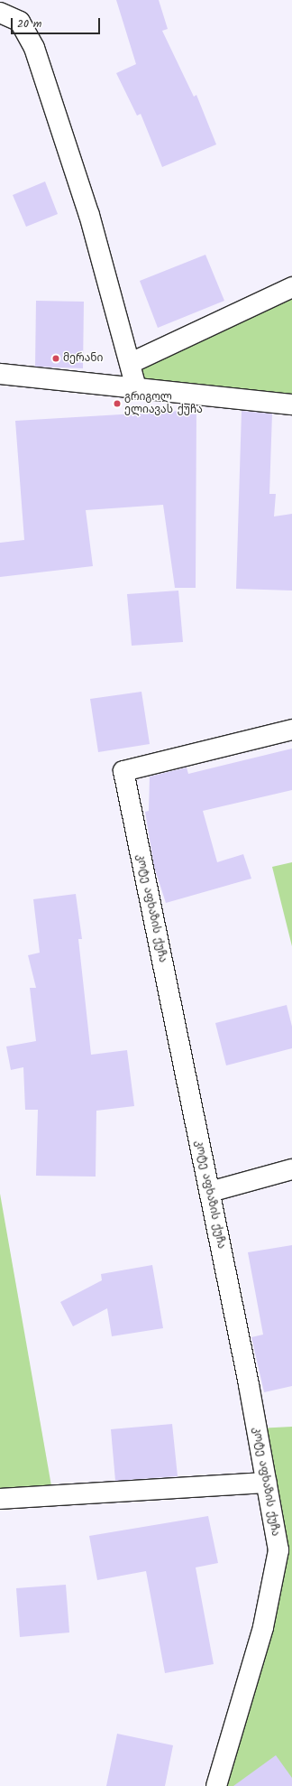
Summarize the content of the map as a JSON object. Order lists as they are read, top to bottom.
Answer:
{
  "streets": {
    "street": ["კოტე აფხაზის ქუჩა"]
  },
  "places": ["მერანი", "გრიგოლ ელიავას ქუჩა"],
  "scale_bar": "20 m"
}
